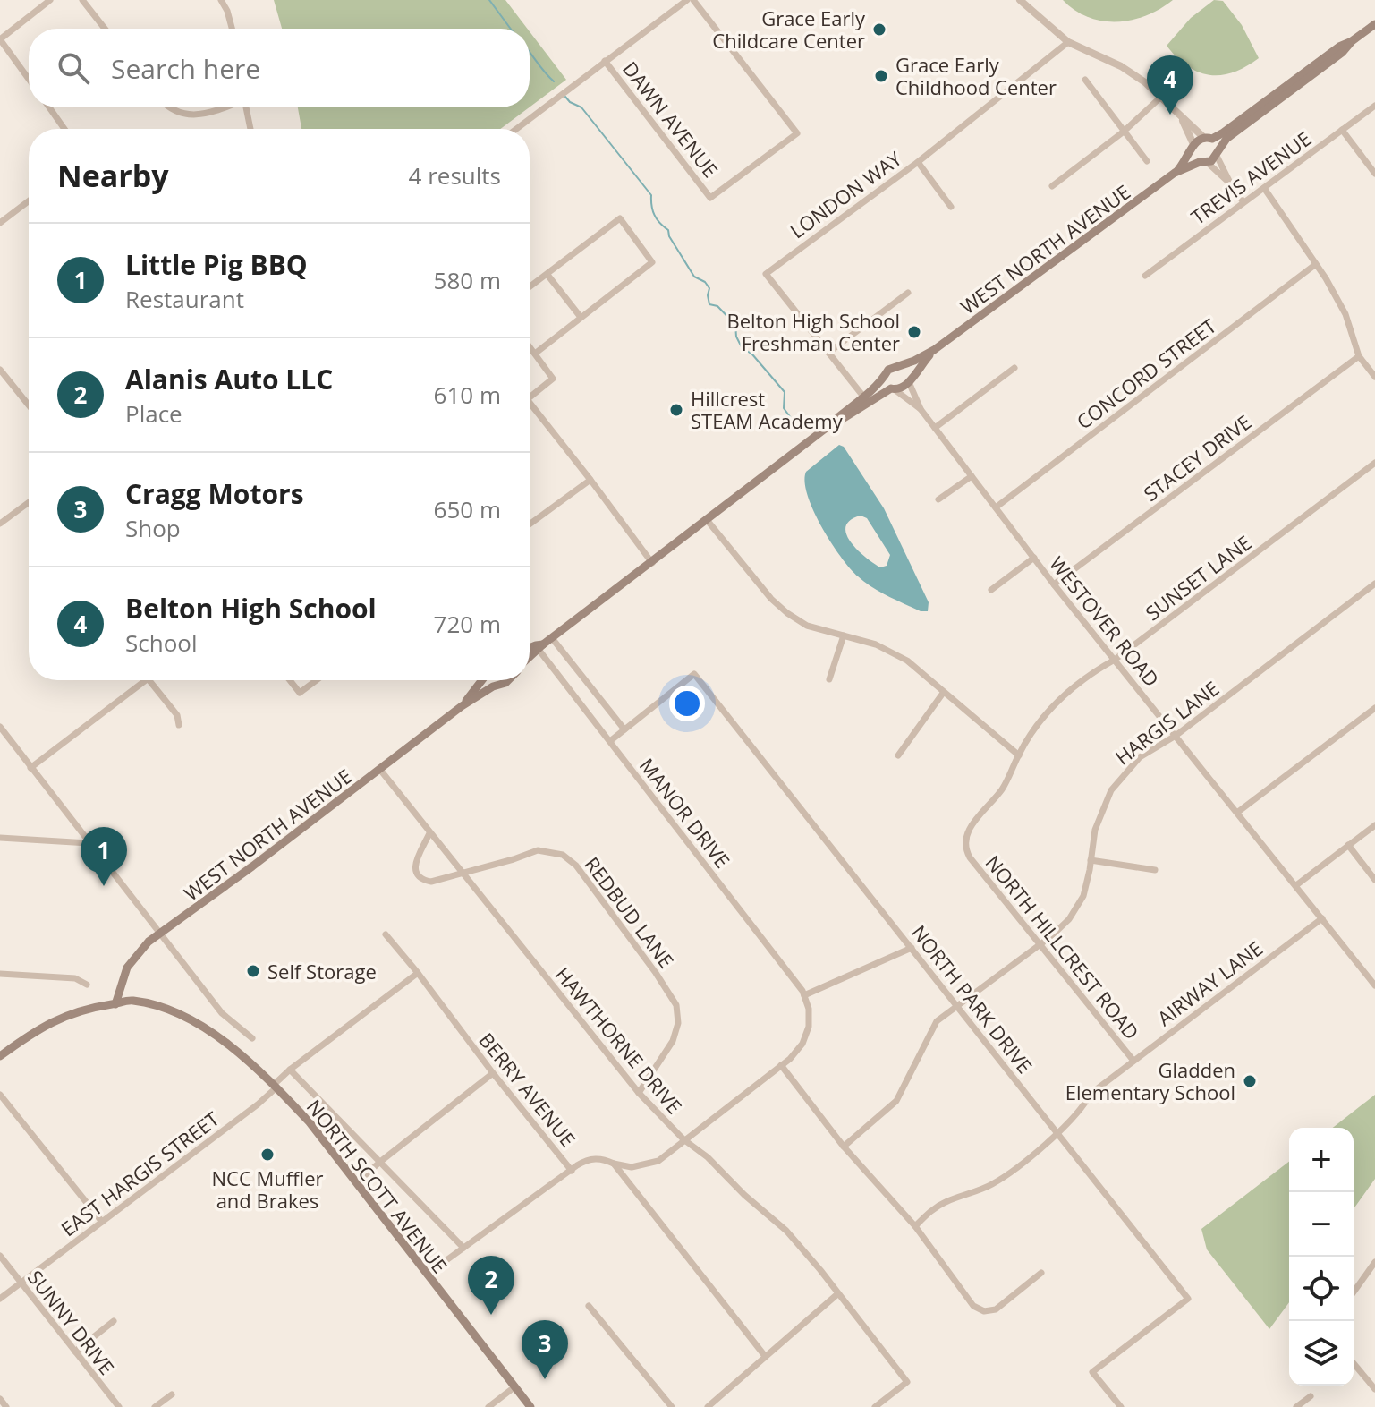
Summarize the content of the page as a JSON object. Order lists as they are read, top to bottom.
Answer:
{
  "streets": {
    "main road": ["WEST NORTH AVENUE", "NORTH SCOTT AVENUE"],
    "street": [
      "DAWN AVENUE",
      "TREVIS AVENUE",
      "LONDON WAY",
      "CONCORD STREET",
      "STACEY DRIVE",
      "SUNSET LANE",
      "WESTOVER ROAD",
      "HARGIS LANE",
      "MANOR DRIVE",
      "REDBUD LANE",
      "NORTH HILLCREST ROAD",
      "AIRWAY LANE",
      "NORTH PARK DRIVE",
      "HAWTHORNE DRIVE",
      "BERRY AVENUE",
      "EAST HARGIS STREET",
      "SUNNY DRIVE"
    ]
  },
  "crossings": [
    ["LONDON WAY", "WEST NORTH AVENUE"],
    ["WEST NORTH AVENUE", "WESTOVER ROAD"],
    ["WEST NORTH AVENUE", "MANOR DRIVE"],
    ["WEST NORTH AVENUE", "HAWTHORNE DRIVE"],
    ["WEST NORTH AVENUE", "NORTH SCOTT AVENUE"],
    ["CONCORD STREET", "WESTOVER ROAD"],
    ["STACEY DRIVE", "WESTOVER ROAD"],
    ["SUNSET LANE", "WESTOVER ROAD"],
    ["SUNSET LANE", "NORTH HILLCREST ROAD"],
    ["WESTOVER ROAD", "HARGIS LANE"],
    ["WESTOVER ROAD", "AIRWAY LANE"],
    ["HARGIS LANE", "NORTH HILLCREST ROAD"],
    ["HARGIS LANE", "NORTH PARK DRIVE"],
    ["MANOR DRIVE", "NORTH PARK DRIVE"],
    ["REDBUD LANE", "HAWTHORNE DRIVE"],
    ["NORTH HILLCREST ROAD", "AIRWAY LANE"],
    ["AIRWAY LANE", "NORTH PARK DRIVE"],
    ["BERRY AVENUE", "EAST HARGIS STREET"],
    ["EAST HARGIS STREET", "NORTH SCOTT AVENUE"],
    ["EAST HARGIS STREET", "SUNNY DRIVE"]
  ],
  "places": [
    "Grace Early Childcare Center",
    "Grace Early Childhood Center",
    "Belton High School Freshman Center",
    "Hillcrest STEAM Academy",
    "Self Storage",
    "Gladden Elementary School",
    "NCC Muffler and Brakes"
  ],
  "page": {
    "search": "Search here",
    "pins": [
      "4",
      "1",
      "2",
      "3"
    ],
    "heading": ["Nearby", "4 results"],
    "list": [
      {
        "mark": "1",
        "name": "Little Pig BBQ",
        "note": "Restaurant",
        "value": "580 m"
      },
      {
        "mark": "2",
        "name": "Alanis Auto LLC",
        "note": "Place",
        "value": "610 m"
      },
      {
        "mark": "3",
        "name": "Cragg Motors",
        "note": "Shop",
        "value": "650 m"
      },
      {
        "mark": "4",
        "name": "Belton High School",
        "note": "School",
        "value": "720 m"
      }
    ],
    "map_buttons": ["+", "−"]
  }
}
